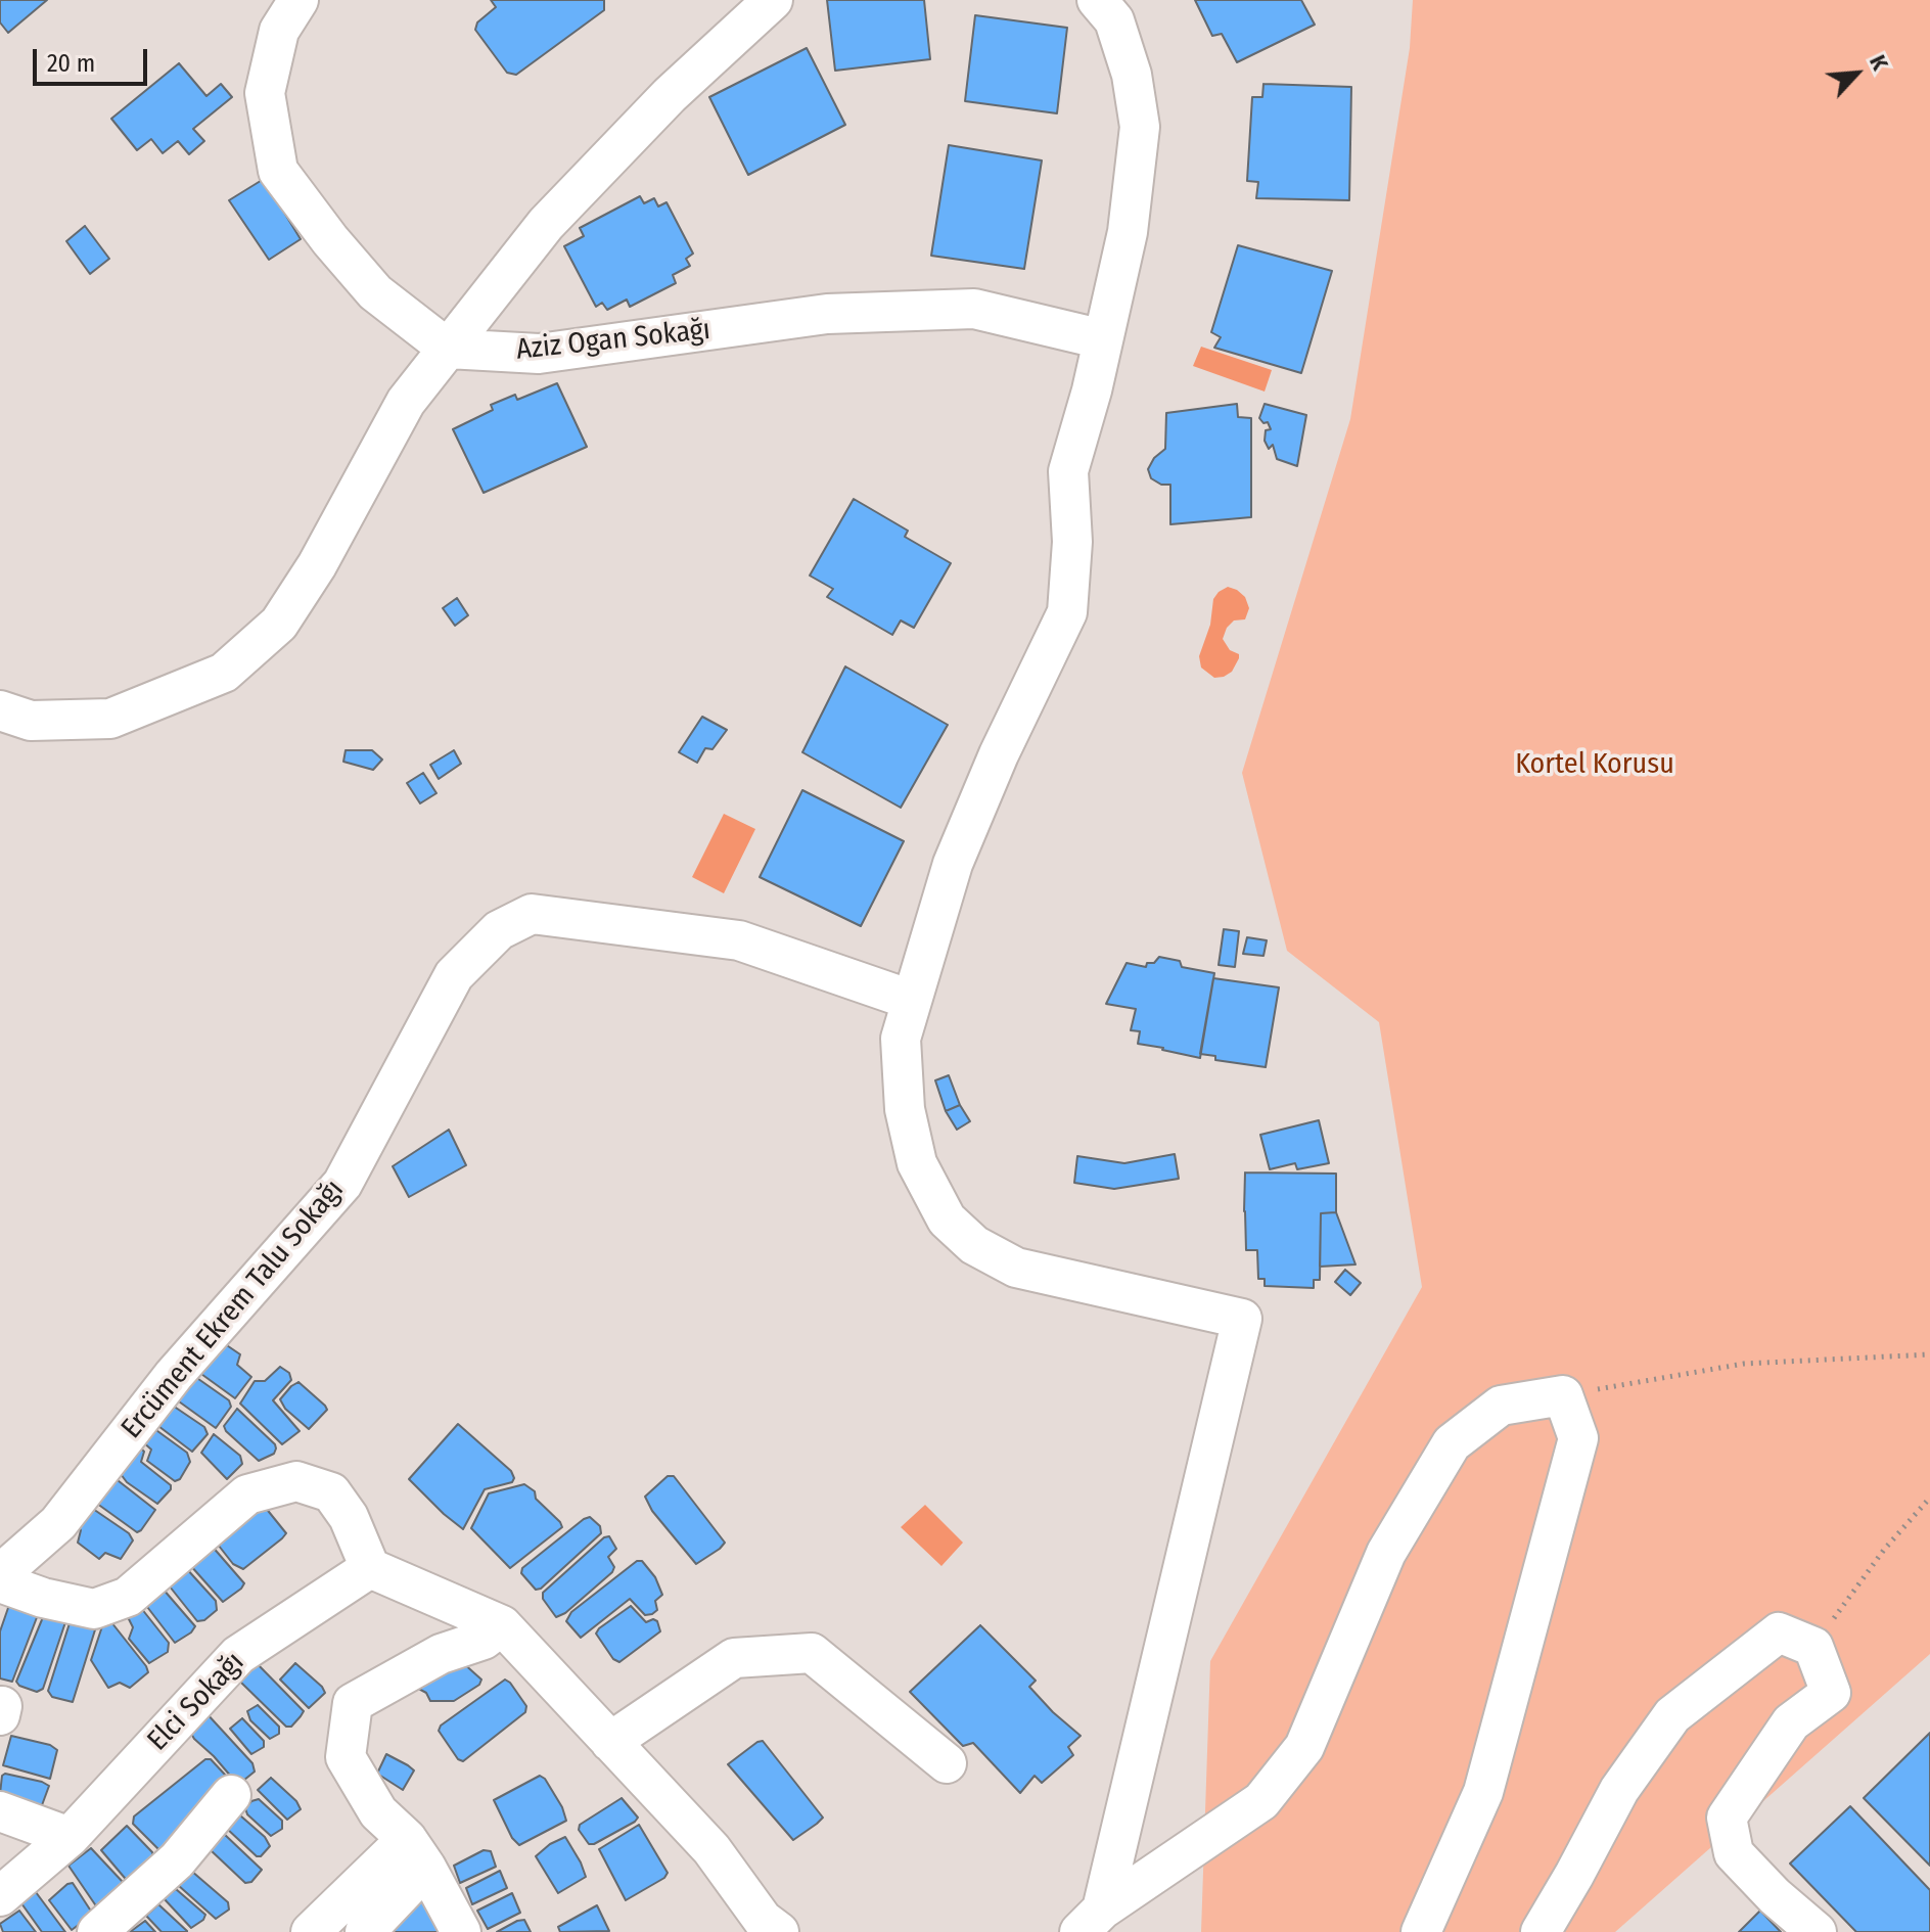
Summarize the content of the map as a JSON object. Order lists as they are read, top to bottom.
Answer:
{
  "streets": {
    "street": ["Aziz Ogan Sokağı", "Ercüment Ekrem Talu Sokağı", "Elci Sokağı"]
  },
  "parks": ["Kortel Korusu"],
  "scale_bar": "20 m",
  "north": "top right"
}
